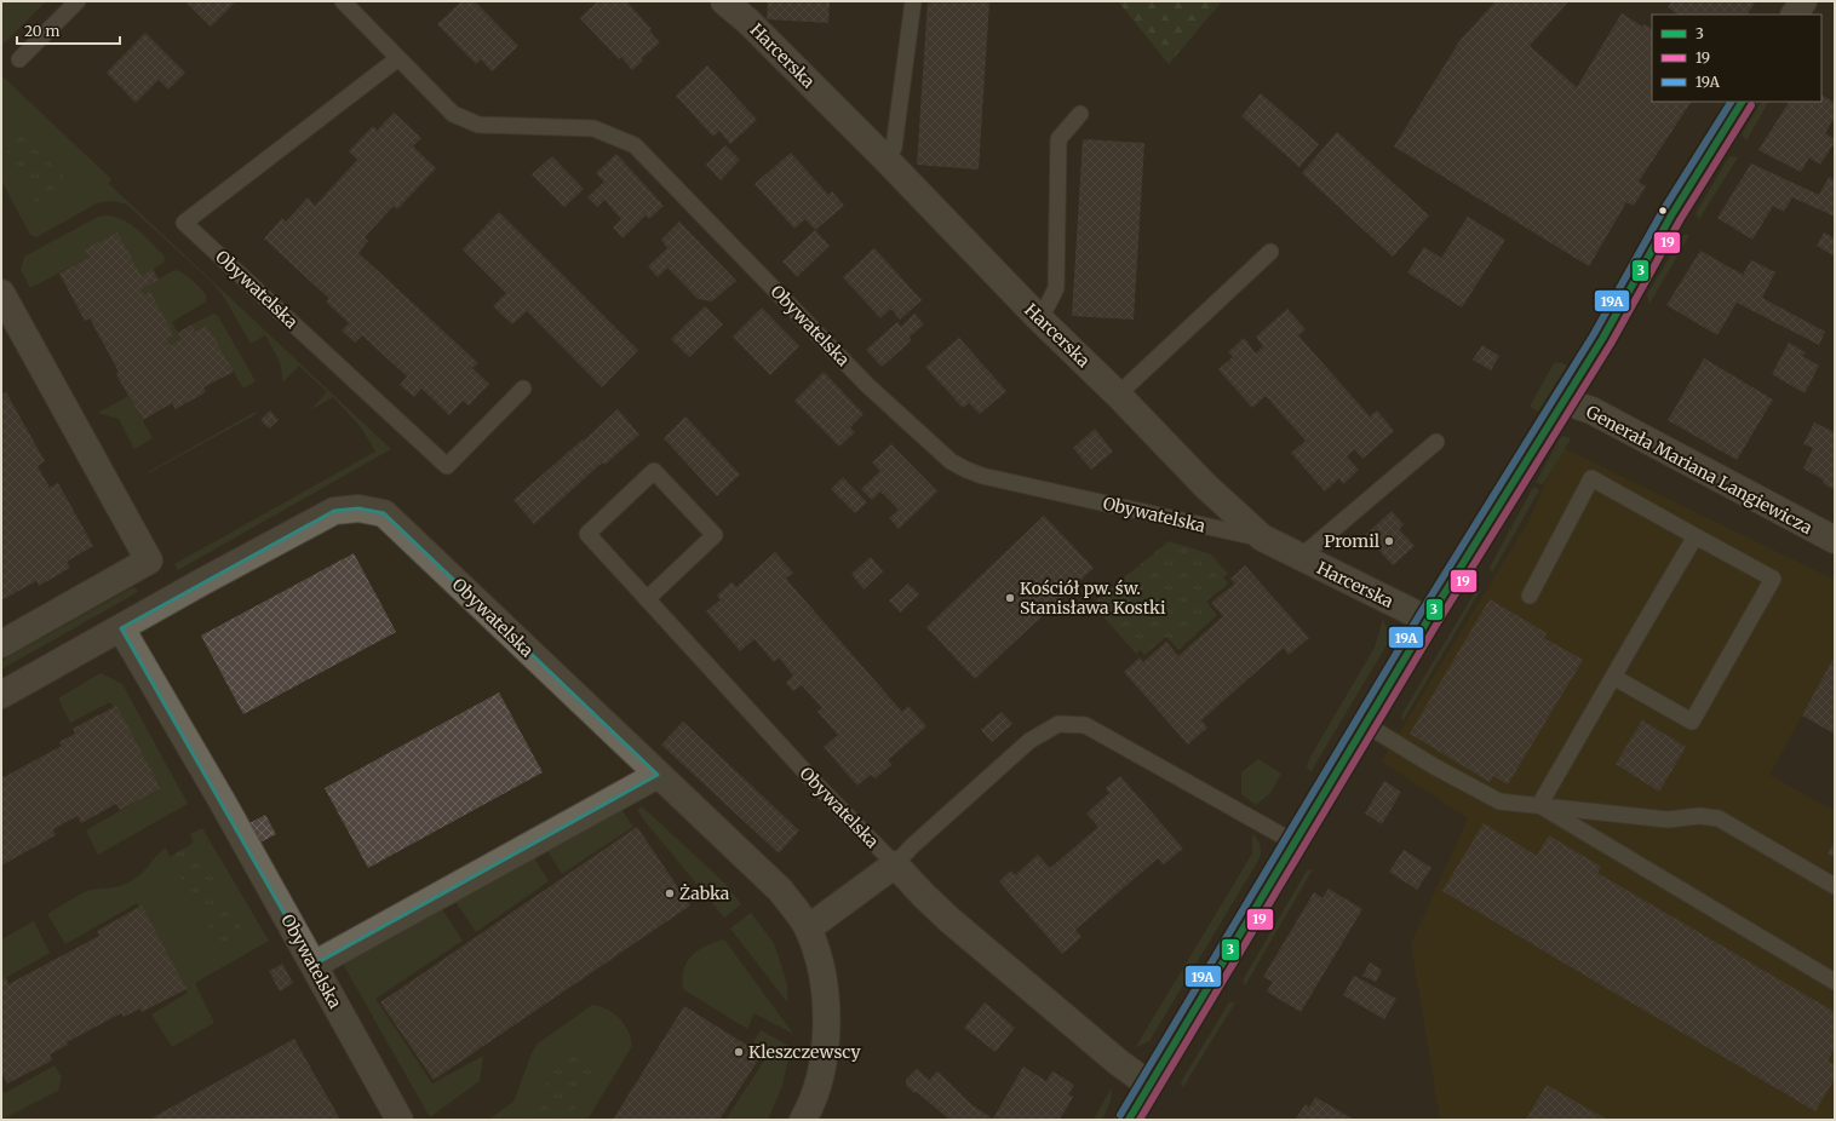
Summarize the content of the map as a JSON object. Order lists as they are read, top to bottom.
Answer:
{
  "streets": {
    "street": ["Harcerska", "Obywatelska", "Generała Mariana Langiewicza"]
  },
  "crossings": [
    ["Harcerska", "Obywatelska"]
  ],
  "places": [
    "Promil",
    "Kościół pw. św. Stanisława Kostki",
    "Żabka",
    "Kleszczewscy"
  ],
  "lines": ["transit line 3", "transit line 19A", "transit line 19"],
  "legend": ["3", "19", "19A"],
  "scale_bar": "20 m"
}
